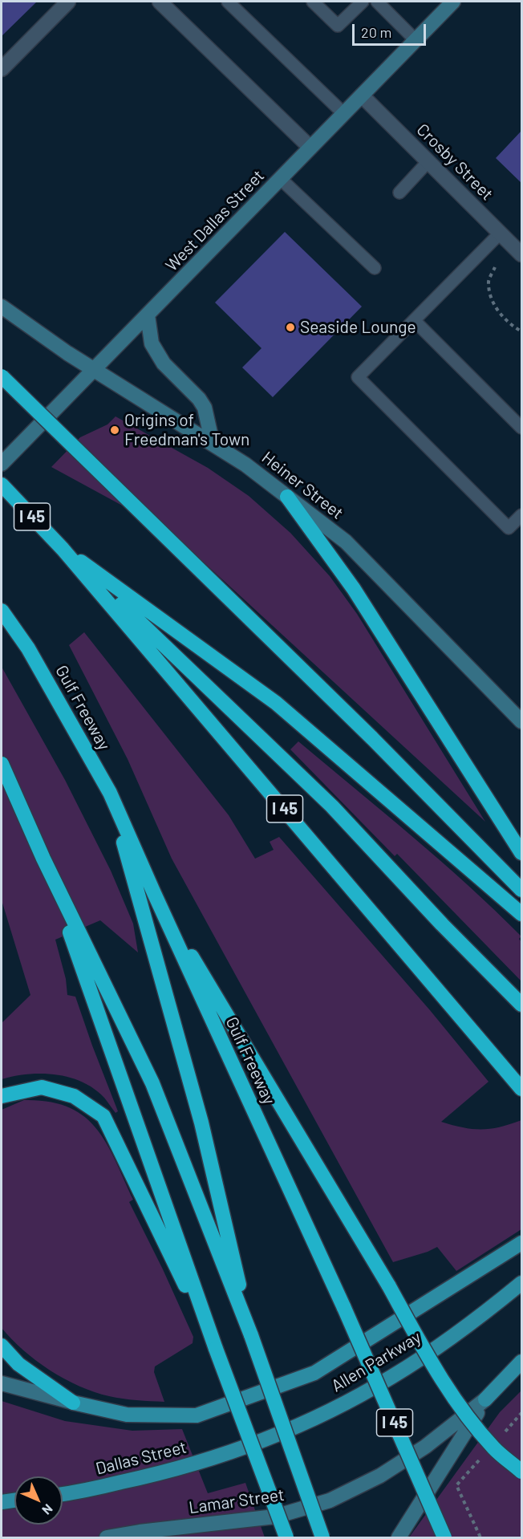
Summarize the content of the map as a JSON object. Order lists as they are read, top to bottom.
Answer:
{
  "streets": {
    "highway": ["I 45", "Gulf Freeway"],
    "main road": [
      "West Dallas Street",
      "Heiner Street",
      "Allen Parkway",
      "Dallas Street",
      "Lamar Street"
    ],
    "street": ["Crosby Street"]
  },
  "crossings": [
    ["Crosby Street", "West Dallas Street"],
    ["West Dallas Street", "Heiner Street"],
    ["Allen Parkway", "Dallas Street"]
  ],
  "places": ["Seaside Lounge", "Origins of Freedman's Town"],
  "scale_bar": "20 m",
  "north": "bottom right"
}
